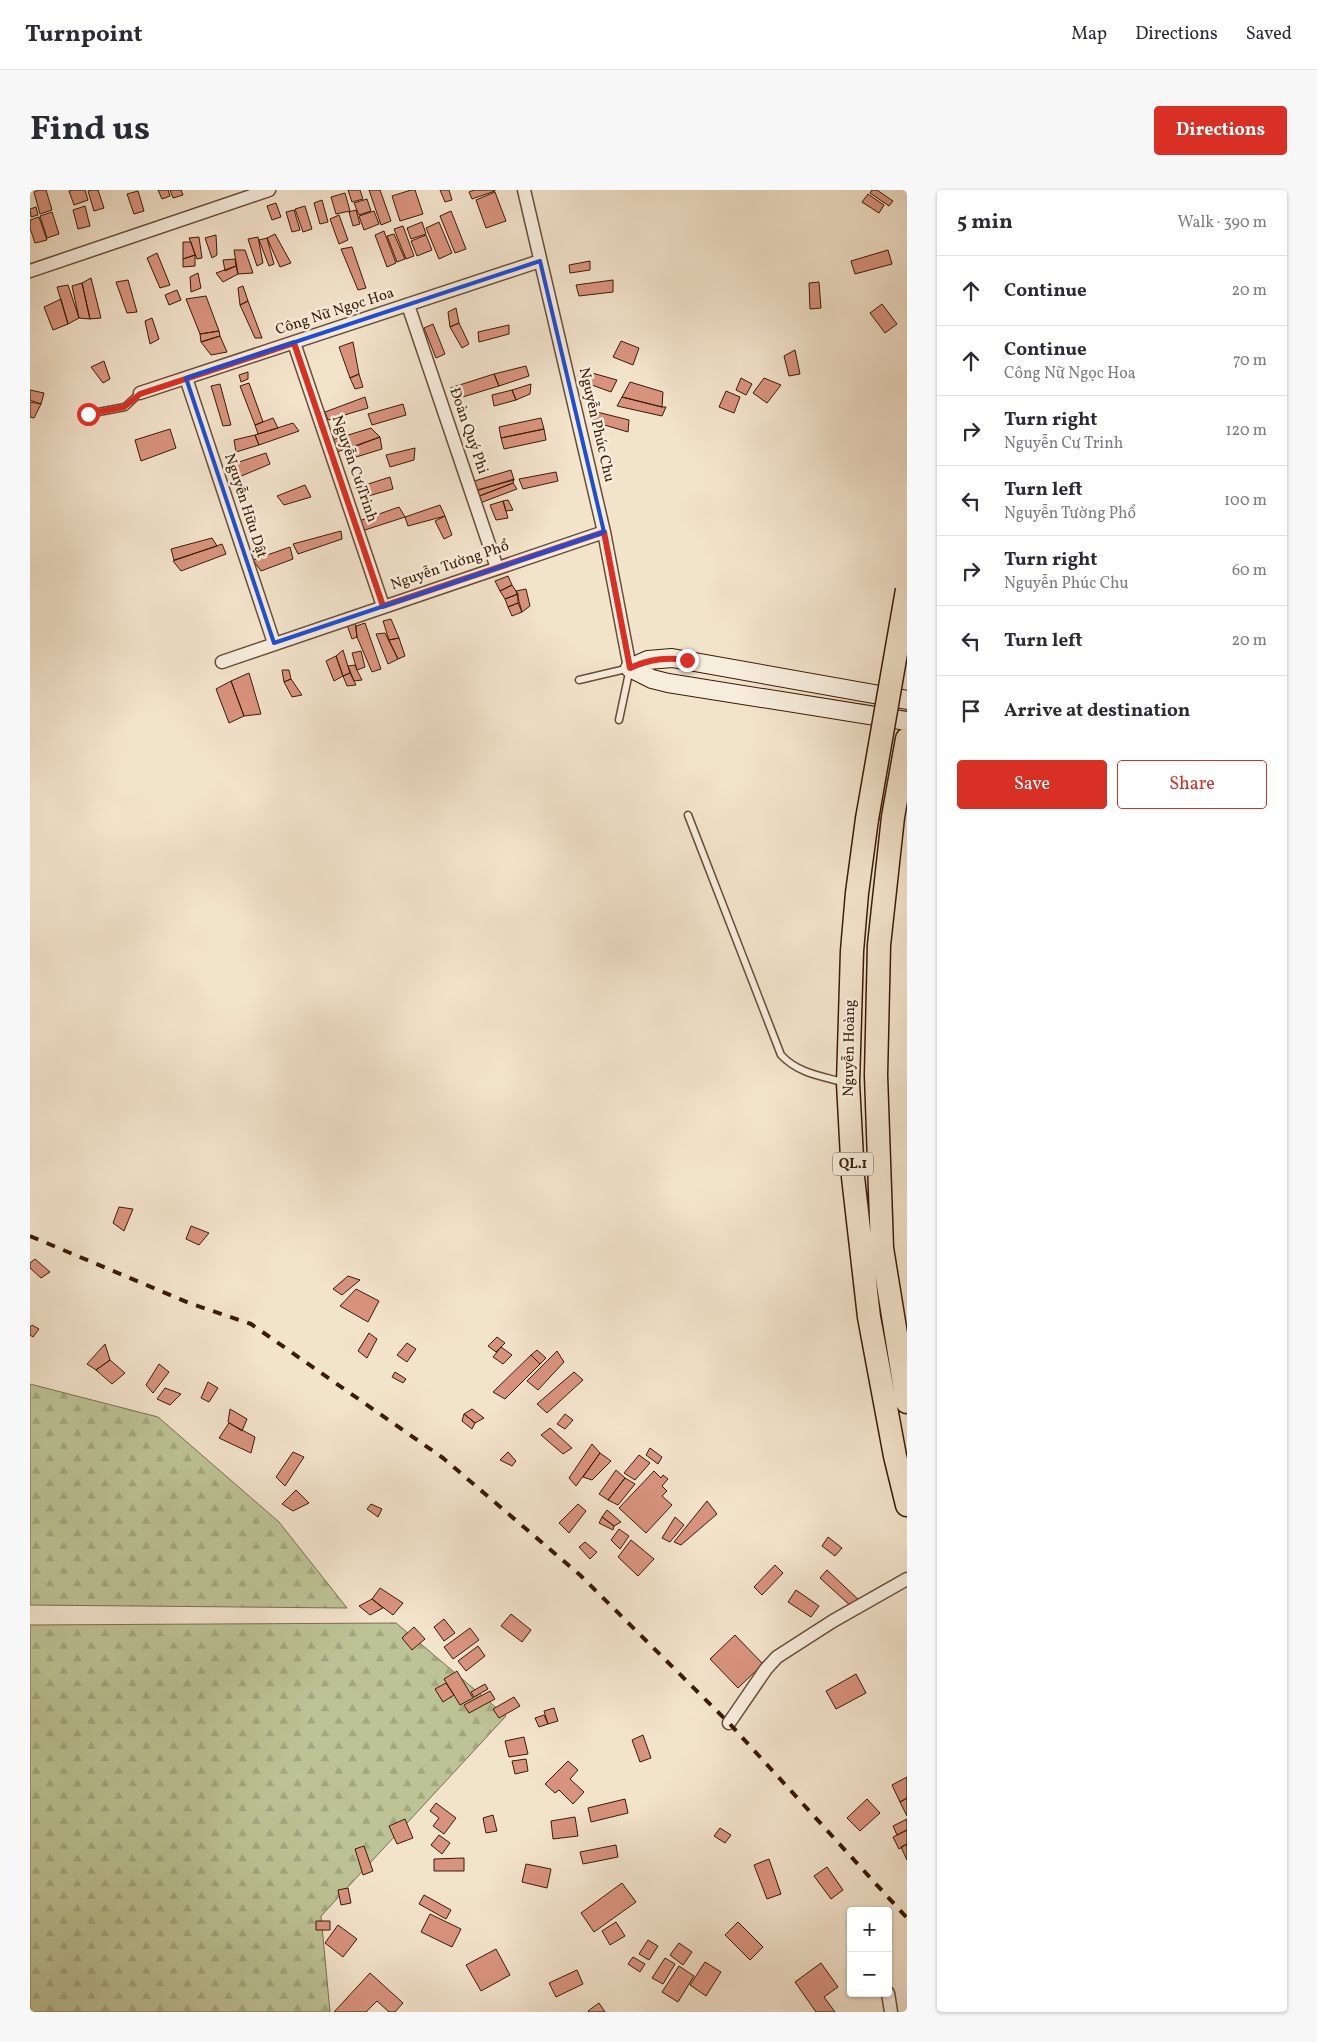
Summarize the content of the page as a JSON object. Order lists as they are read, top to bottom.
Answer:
{
  "streets": {
    "highway": ["Nguyễn Hoàng", "QL.1"],
    "street": [
      "Công Nữ Ngọc Hoa",
      "Nguyễn Phúc Chu",
      "Đoàn Quý Phi",
      "Nguyễn Cư Trinh",
      "Nguyễn Hữu Dật",
      "Nguyễn Tường Phổ"
    ]
  },
  "crossings": [
    ["Công Nữ Ngọc Hoa", "Nguyễn Phúc Chu"],
    ["Công Nữ Ngọc Hoa", "Đoàn Quý Phi"],
    ["Công Nữ Ngọc Hoa", "Nguyễn Cư Trinh"],
    ["Công Nữ Ngọc Hoa", "Nguyễn Hữu Dật"],
    ["Nguyễn Phúc Chu", "Nguyễn Tường Phổ"],
    ["Đoàn Quý Phi", "Nguyễn Tường Phổ"],
    ["Nguyễn Cư Trinh", "Nguyễn Tường Phổ"],
    ["Nguyễn Hữu Dật", "Nguyễn Tường Phổ"]
  ],
  "page": {
    "header": "Turnpoint",
    "nav": ["Map", "Directions", "Saved"],
    "title": "Find us",
    "buttons": [
      "Directions",
      ["Save", "Share"]
    ],
    "heading": ["5 min", "Walk · 390 m"],
    "list": [
      ["Continue", "20 m"],
      ["Continue", "Công Nữ Ngọc Hoa", "70 m"],
      ["Turn right", "Nguyễn Cư Trinh", "120 m"],
      ["Turn left", "Nguyễn Tường Phổ", "100 m"],
      ["Turn right", "Nguyễn Phúc Chu", "60 m"],
      ["Turn left", "20 m"],
      "Arrive at destination"
    ],
    "map_buttons": ["+", "−"]
  }
}
